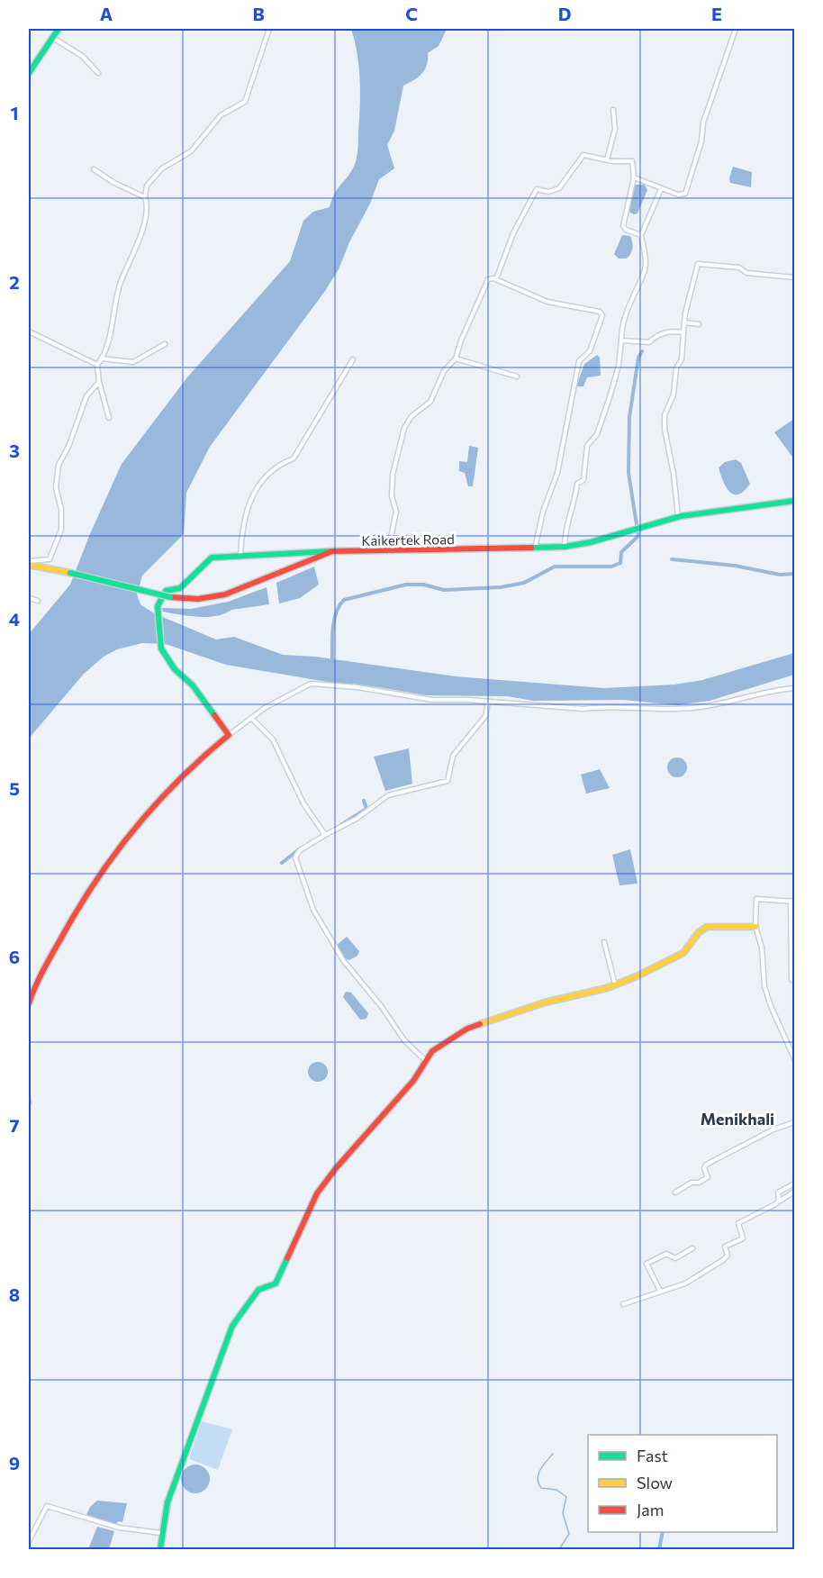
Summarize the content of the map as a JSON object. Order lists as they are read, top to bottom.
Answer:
{
  "streets": {
    "street": ["Kaikertek Road"]
  },
  "districts": ["Menikhali"],
  "legend": ["Fast", "Slow", "Jam"],
  "grid": {
    "columns": [
      "A",
      "B",
      "C",
      "D",
      "E"
    ],
    "rows": [
      "1",
      "2",
      "3",
      "4",
      "5",
      "6",
      "7",
      "8",
      "9"
    ]
  }
}
